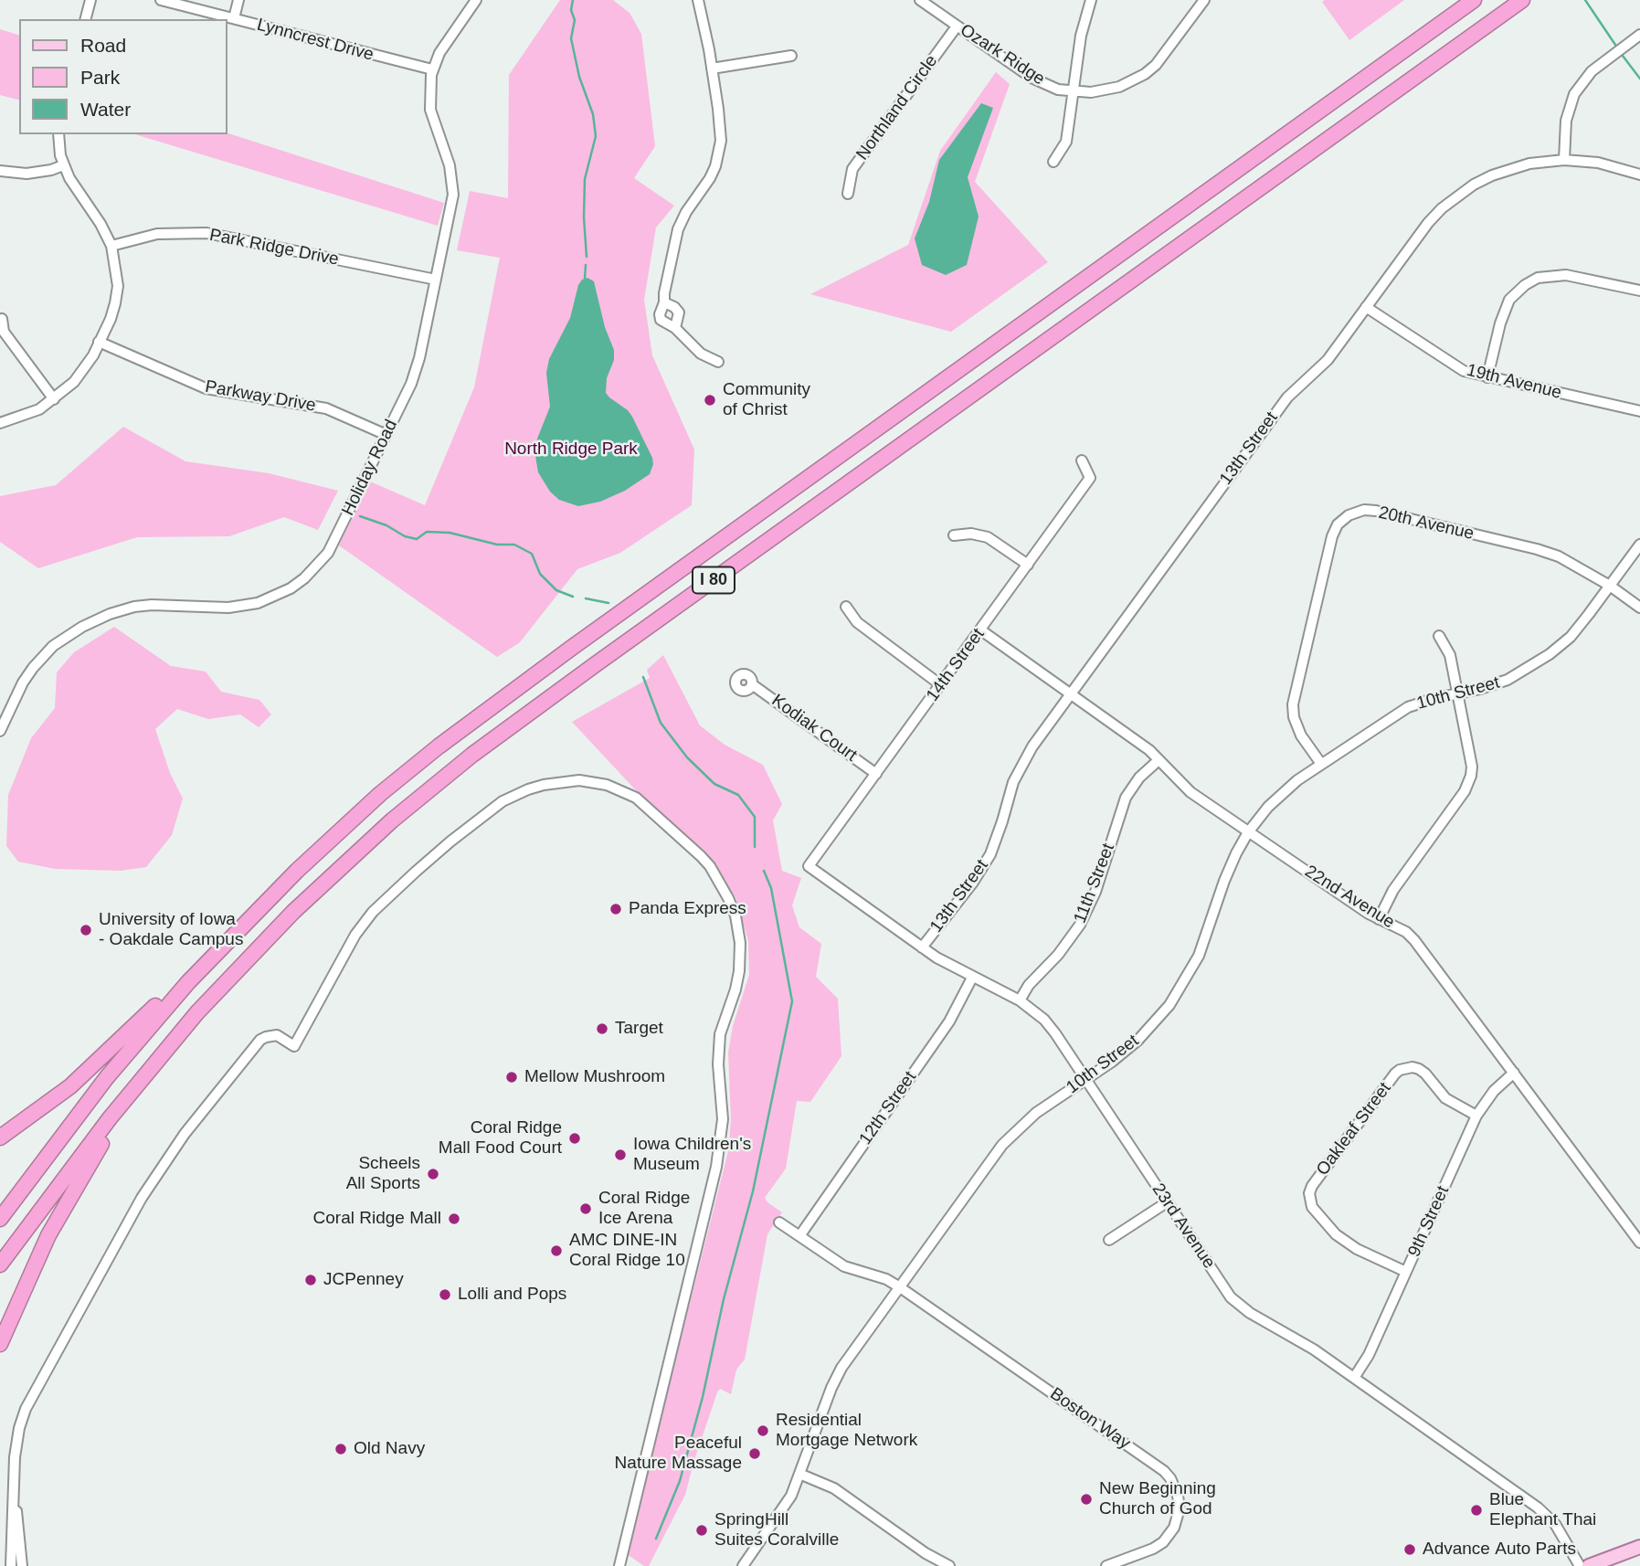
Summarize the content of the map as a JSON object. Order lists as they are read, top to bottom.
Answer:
{
  "streets": {
    "highway": ["I 80"],
    "street": [
      "Lynncrest Drive",
      "Ozark Ridge",
      "Northland Circle",
      "Park Ridge Drive",
      "19th Avenue",
      "Parkway Drive",
      "13th Street",
      "Holiday Road",
      "20th Avenue",
      "14th Street",
      "10th Street",
      "Kodiak Court",
      "11th Street",
      "22nd Avenue",
      "12th Street",
      "Oakleaf Street",
      "9th Street",
      "23rd Avenue",
      "Boston Way"
    ]
  },
  "crossings": [
    ["Lynncrest Drive", "Holiday Road"],
    ["Ozark Ridge", "Northland Circle"],
    ["Park Ridge Drive", "Holiday Road"],
    ["19th Avenue", "13th Street"],
    ["Parkway Drive", "Holiday Road"],
    ["13th Street", "22nd Avenue"],
    ["13th Street", "23rd Avenue"],
    ["20th Avenue", "10th Street"],
    ["14th Street", "Kodiak Court"],
    ["14th Street", "22nd Avenue"],
    ["14th Street", "23rd Avenue"],
    ["10th Street", "22nd Avenue"],
    ["10th Street", "23rd Avenue"],
    ["10th Street", "Boston Way"],
    ["11th Street", "22nd Avenue"],
    ["11th Street", "23rd Avenue"],
    ["22nd Avenue", "9th Street"],
    ["12th Street", "23rd Avenue"],
    ["12th Street", "Boston Way"],
    ["Oakleaf Street", "9th Street"],
    ["9th Street", "23rd Avenue"]
  ],
  "parks": ["North Ridge Park"],
  "places": [
    "Community of Christ",
    "Panda Express",
    "University of Iowa - Oakdale Campus",
    "Target",
    "Mellow Mushroom",
    "Coral Ridge Mall Food Court",
    "Iowa Children's Museum",
    "Scheels All Sports",
    "Coral Ridge Ice Arena",
    "Coral Ridge Mall",
    "AMC DINE-IN Coral Ridge 10",
    "JCPenney",
    "Lolli and Pops",
    "Residential Mortgage Network",
    "Old Navy",
    "Peaceful Nature Massage",
    "New Beginning Church of God",
    "Blue Elephant Thai",
    "SpringHill Suites Coralville",
    "Advance Auto Parts"
  ],
  "legend": ["Road", "Park", "Water"]
}
